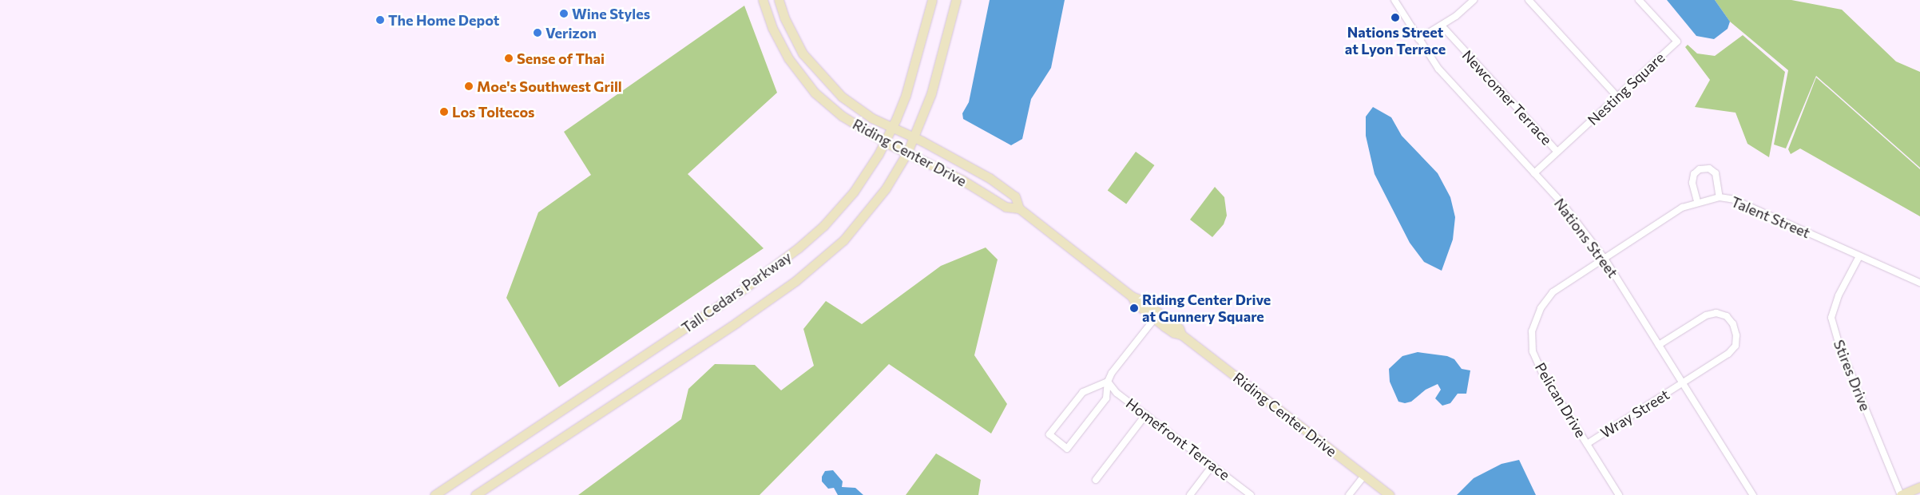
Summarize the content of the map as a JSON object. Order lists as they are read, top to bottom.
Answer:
{
  "streets": {
    "main road": ["Riding Center Drive", "Tall Cedars Parkway"],
    "street": [
      "Nesting Square",
      "Newcomer Terrace",
      "Talent Street",
      "Nations Street",
      "Stires Drive",
      "Pelican Drive",
      "Wray Street",
      "Homefront Terrace"
    ]
  },
  "crossings": [
    ["Nesting Square", "Newcomer Terrace"],
    ["Nesting Square", "Nations Street"],
    ["Riding Center Drive", "Tall Cedars Parkway"],
    ["Talent Street", "Nations Street"],
    ["Talent Street", "Stires Drive"],
    ["Talent Street", "Pelican Drive"],
    ["Nations Street", "Pelican Drive"],
    ["Nations Street", "Wray Street"],
    ["Pelican Drive", "Wray Street"]
  ],
  "places": [
    "Wine Styles",
    "Nations Street at Lyon Terrace",
    "The Home Depot",
    "Verizon",
    "Sense of Thai",
    "Moe's Southwest Grill",
    "Los Toltecos",
    "Riding Center Drive at Gunnery Square"
  ]
}
